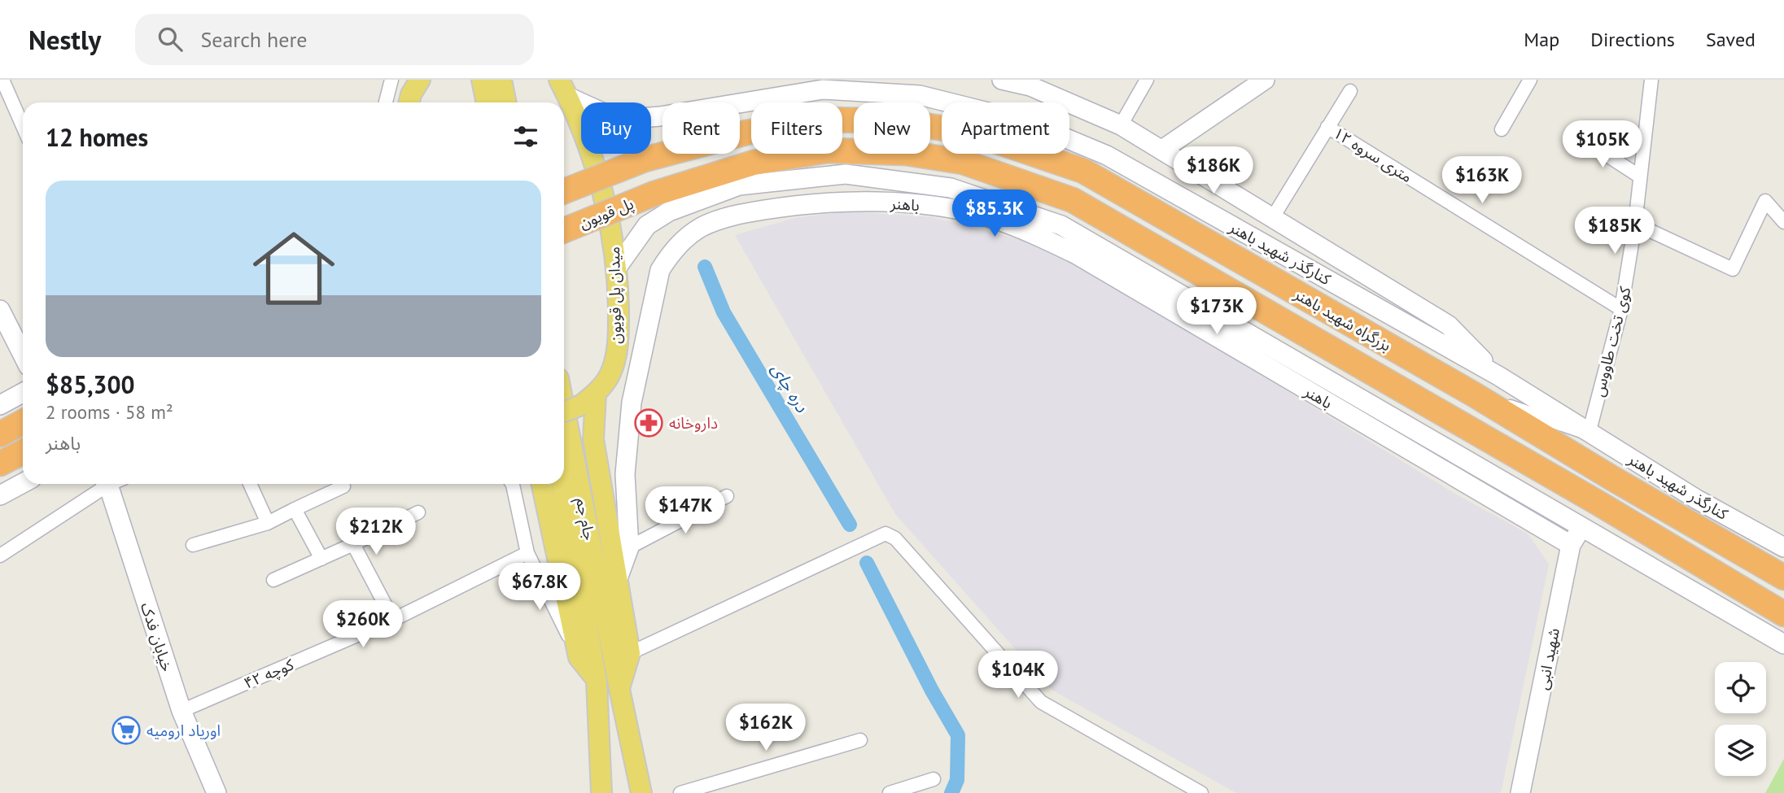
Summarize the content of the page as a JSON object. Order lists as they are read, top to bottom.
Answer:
{
  "streets": {
    "highway": ["پل قویون", "بزرگراه شهید باهنر"],
    "main road": [
      "باهنر",
      "کنارگذر شهید باهنر",
      "میدان پل قویون",
      "جام جم",
      "خیابان فدک",
      "شهید انبی"
    ],
    "street": ["۱۲ متری سروه", "کوی تخت طاووس", "کوچه ۴۲"]
  },
  "crossings": [
    ["۱۲ متری سروه", "کوی تخت طاووس"],
    ["باهنر", "شهید انبی"],
    ["پل قویون", "بزرگراه شهید باهنر"],
    ["کنارگذر شهید باهنر", "میدان پل قویون"],
    ["کنارگذر شهید باهنر", "کوی تخت طاووس"],
    ["خیابان فدک", "کوچه ۴۲"]
  ],
  "water": ["دره چای"],
  "places": {
    "pharmacy": ["داروخانه"],
    "supermarket": ["اوریاد ارومیه"]
  },
  "page": {
    "header": "Nestly",
    "search": "Search here",
    "nav": ["Map", "Directions", "Saved"],
    "chip": [
      "Buy",
      "Rent",
      "Filters",
      "New",
      "Apartment"
    ],
    "heading": "12 homes",
    "price": [
      "$105K",
      "$186K",
      "$163K",
      "$85.3K",
      "$185K",
      "$173K",
      "$147K",
      "$212K",
      "$67.8K",
      "$260K",
      "$104K",
      "$162K"
    ],
    "list": [
      {
        "name": "$85,300",
        "note": "2 rooms · 58 m² · باهنر"
      }
    ]
  }
}
